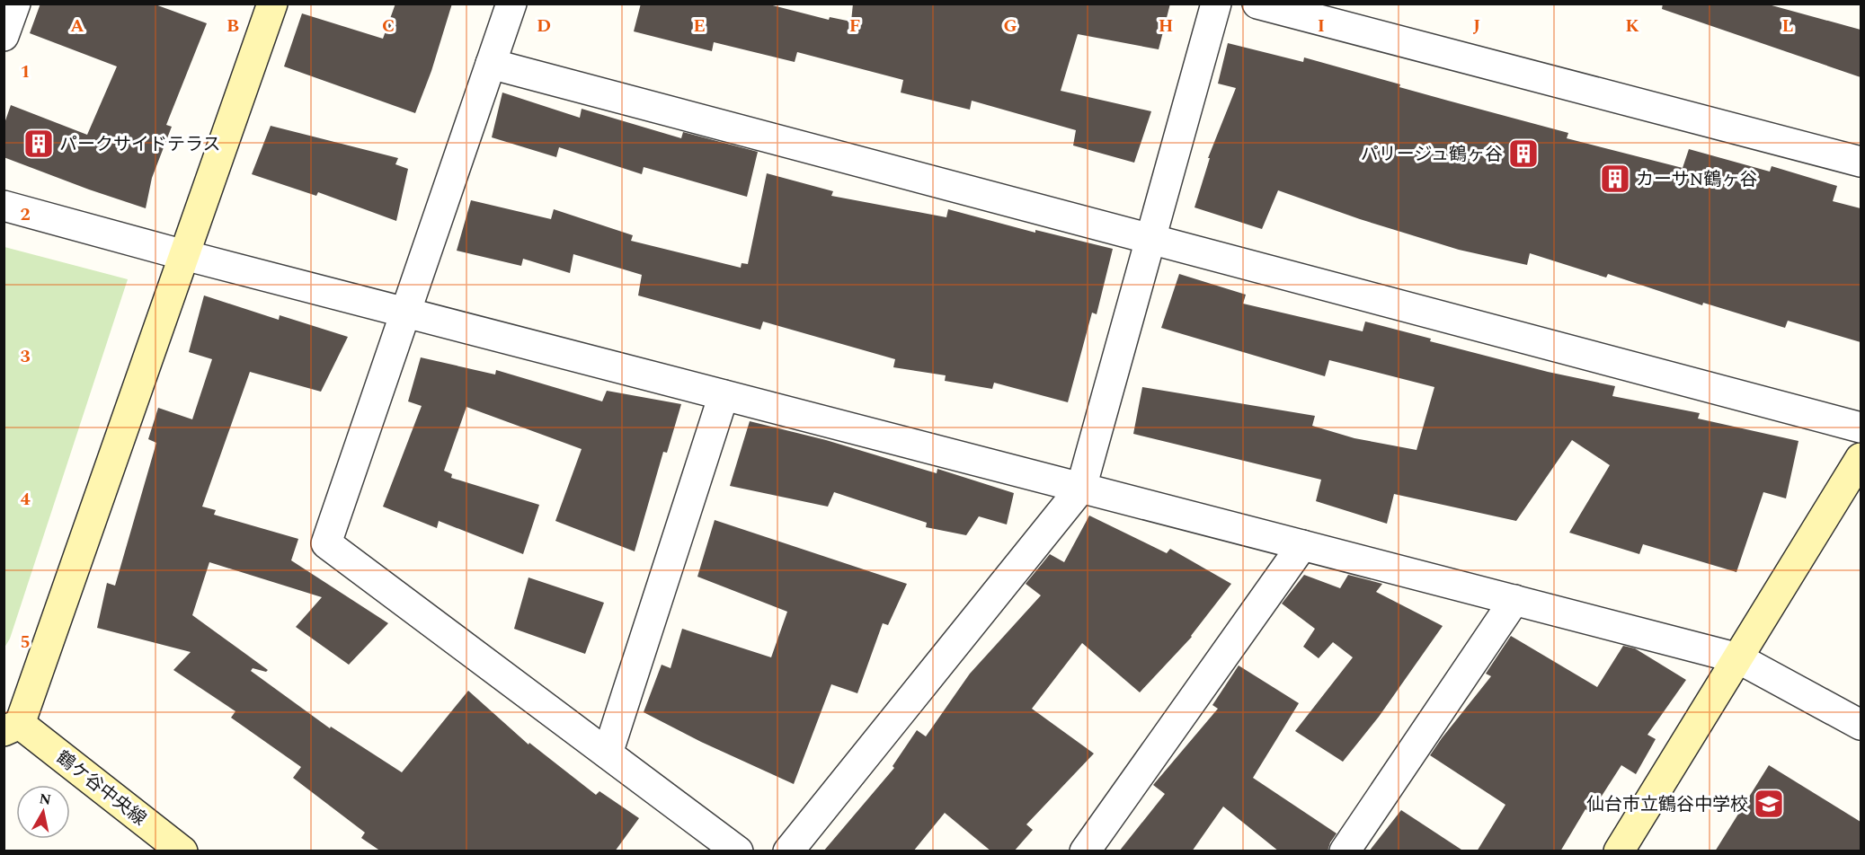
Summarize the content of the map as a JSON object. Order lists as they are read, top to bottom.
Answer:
{
  "streets": {
    "street": ["鶴ケ谷中央線"]
  },
  "places": {
    "building": ["パークサイドテラス", "パリージュ鶴ヶ谷", "カーサN鶴ヶ谷"],
    "school or university": ["仙台市立鶴谷中学校"]
  },
  "north": "top",
  "grid": {
    "columns": [
      "A",
      "B",
      "C",
      "D",
      "E",
      "F",
      "G",
      "H",
      "I",
      "J",
      "K",
      "L"
    ],
    "rows": [
      "1",
      "2",
      "3",
      "4",
      "5"
    ]
  }
}
